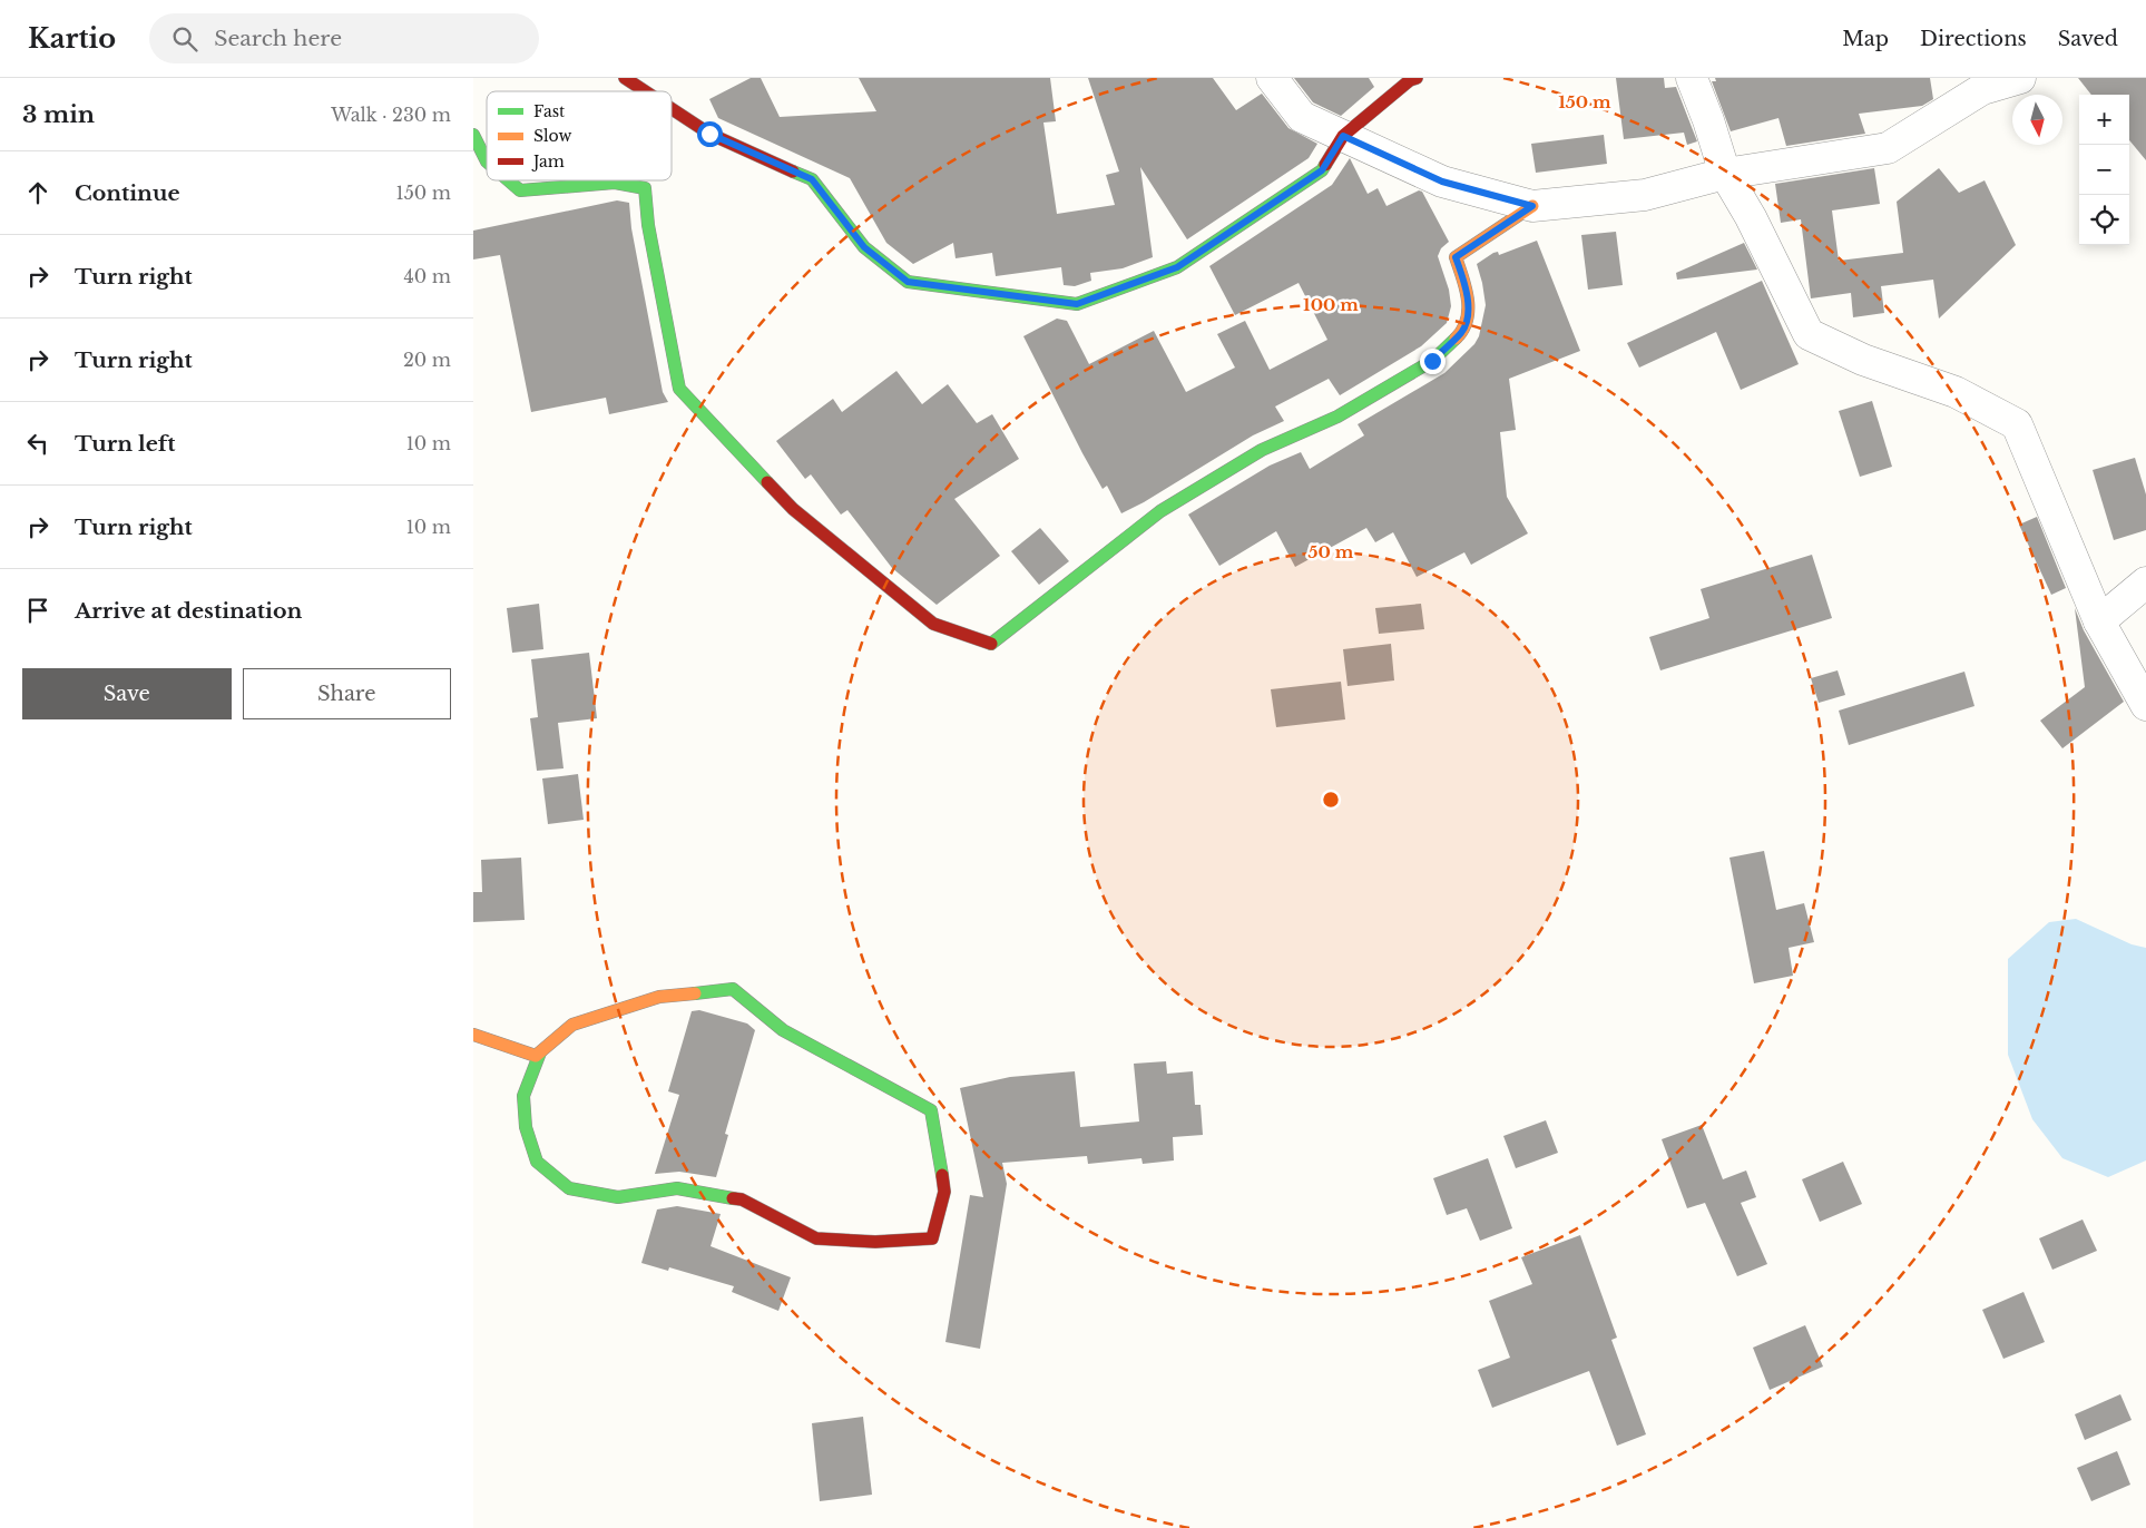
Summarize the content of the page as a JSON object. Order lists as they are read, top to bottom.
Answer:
{
  "legend": ["Fast", "Slow", "Jam"],
  "north": "bottom",
  "page": {
    "header": "Kartio",
    "search": "Search here",
    "nav": ["Map", "Directions", "Saved"],
    "heading": ["3 min", "Walk · 230 m"],
    "map_buttons": ["+", "−"],
    "list": [
      ["Continue", "150 m"],
      ["Turn right", "40 m"],
      ["Turn right", "20 m"],
      ["Turn left", "10 m"],
      ["Turn right", "10 m"],
      "Arrive at destination"
    ],
    "buttons": ["Save", "Share"]
  },
  "rings": ["150 m", "100 m", "50 m"]
}
